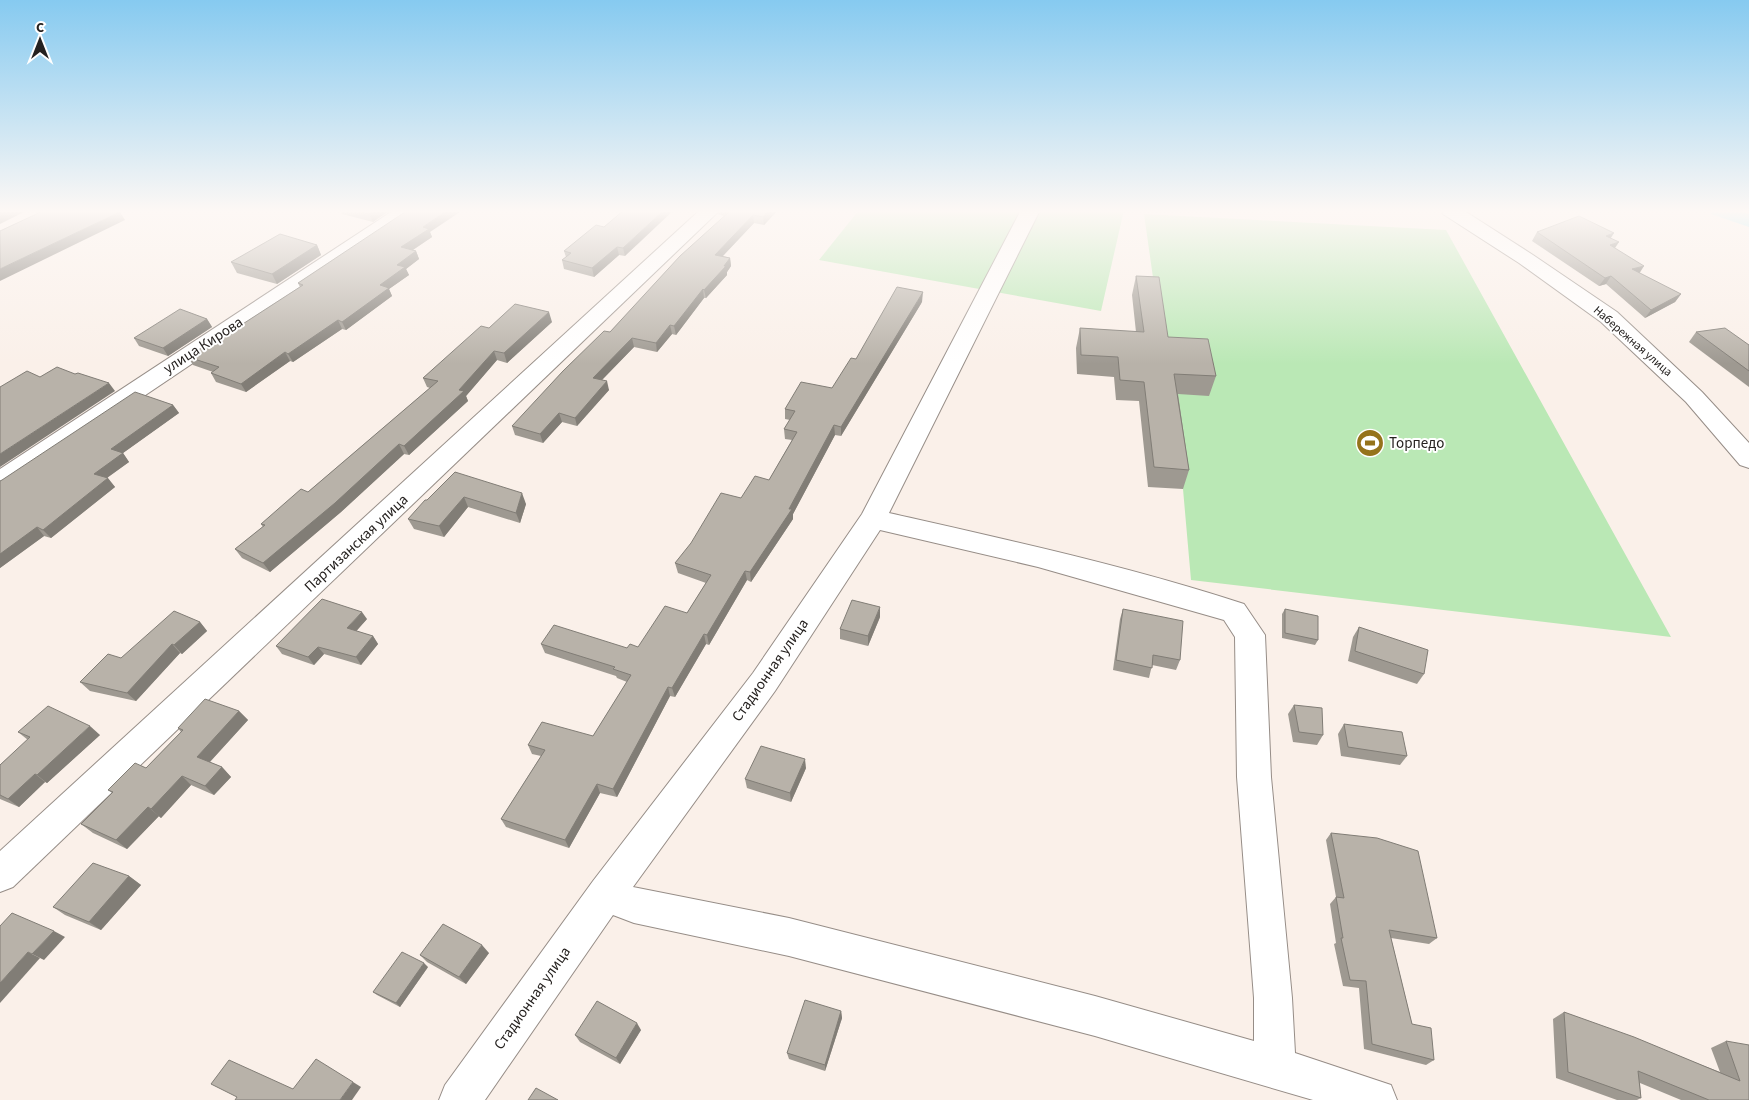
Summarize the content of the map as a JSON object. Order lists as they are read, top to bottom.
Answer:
{
  "streets": {
    "street": [
      "Набережная улица",
      "улица Кирова",
      "Партизанская улица",
      "Стадионная улица"
    ]
  },
  "places": {
    "sports": ["Торпедо"]
  },
  "north": "top"
}
